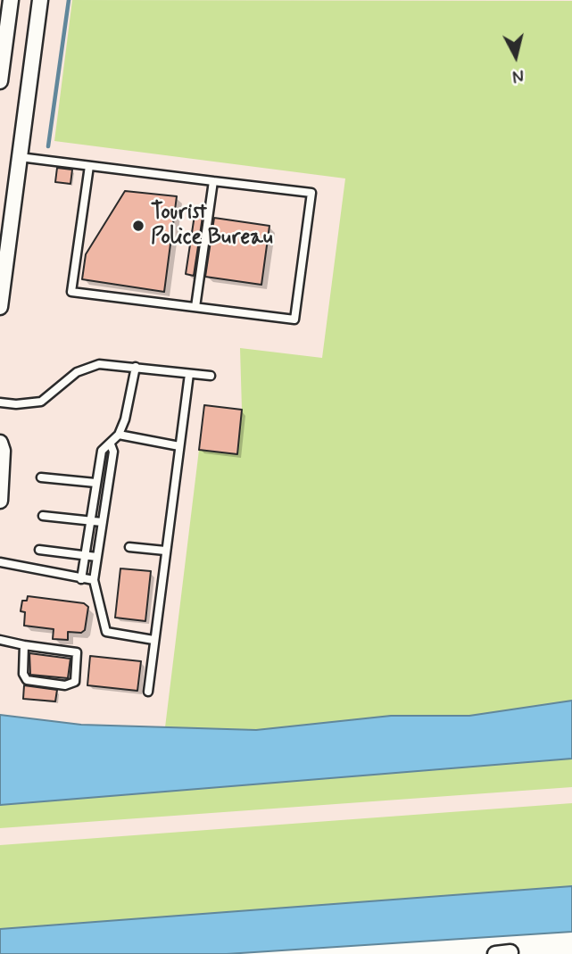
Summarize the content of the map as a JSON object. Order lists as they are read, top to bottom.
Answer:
{
  "places": ["Tourist Police Bureau"],
  "north": "bottom"
}
